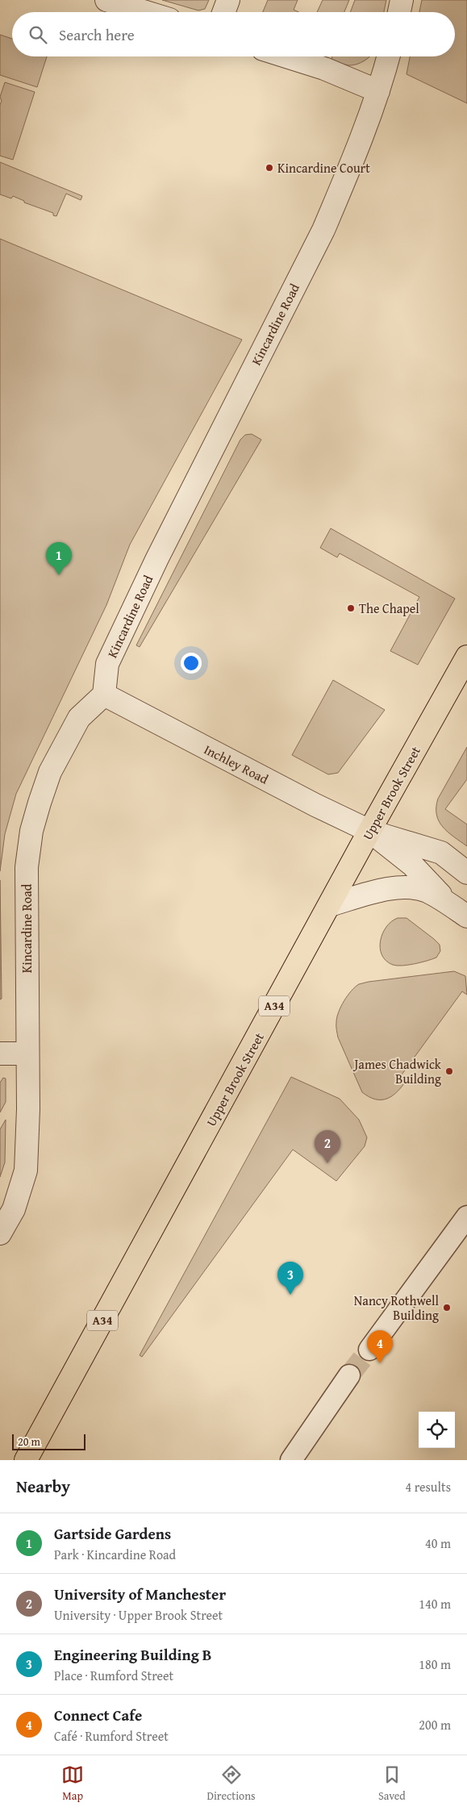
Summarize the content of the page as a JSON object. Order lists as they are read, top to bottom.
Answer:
{
  "streets": {
    "highway": ["Upper Brook Street", "A34"],
    "street": ["Kincardine Road", "Inchley Road"]
  },
  "crossings": [
    ["Kincardine Road", "Inchley Road"],
    ["Inchley Road", "Upper Brook Street"]
  ],
  "places": [
    "Kincardine Court",
    "The Chapel",
    "James Chadwick Building",
    "Nancy Rothwell Building"
  ],
  "scale_bar": "20 m",
  "page": {
    "search": "Search here",
    "pins": [
      "1",
      "2",
      "3",
      "4"
    ],
    "scale": "20 m",
    "heading": ["Nearby", "4 results"],
    "list": [
      {
        "mark": "1",
        "name": "Gartside Gardens",
        "note": "Park · Kincardine Road",
        "value": "40 m"
      },
      {
        "mark": "2",
        "name": "University of Manchester",
        "note": "University · Upper Brook Street",
        "value": "140 m"
      },
      {
        "mark": "3",
        "name": "Engineering Building B",
        "note": "Place · Rumford Street",
        "value": "180 m"
      },
      {
        "mark": "4",
        "name": "Connect Cafe",
        "note": "Café · Rumford Street",
        "value": "200 m"
      }
    ],
    "nav": ["Map", "Directions", "Saved"]
  }
}
